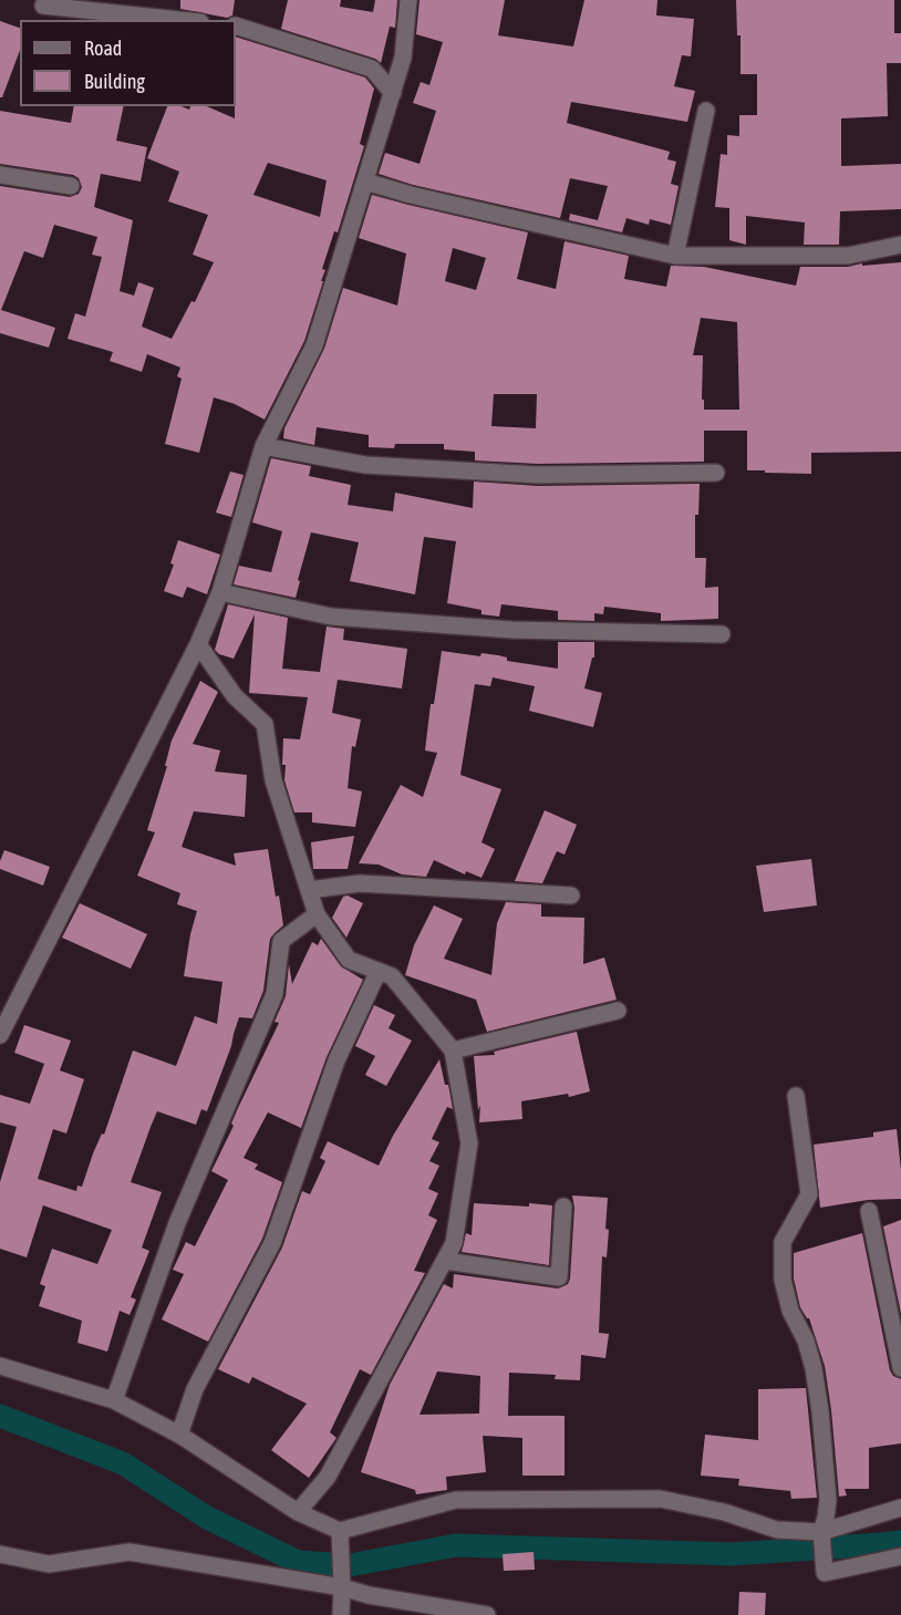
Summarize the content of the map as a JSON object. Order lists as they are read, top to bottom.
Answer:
{
  "legend": ["Road", "Building"]
}
